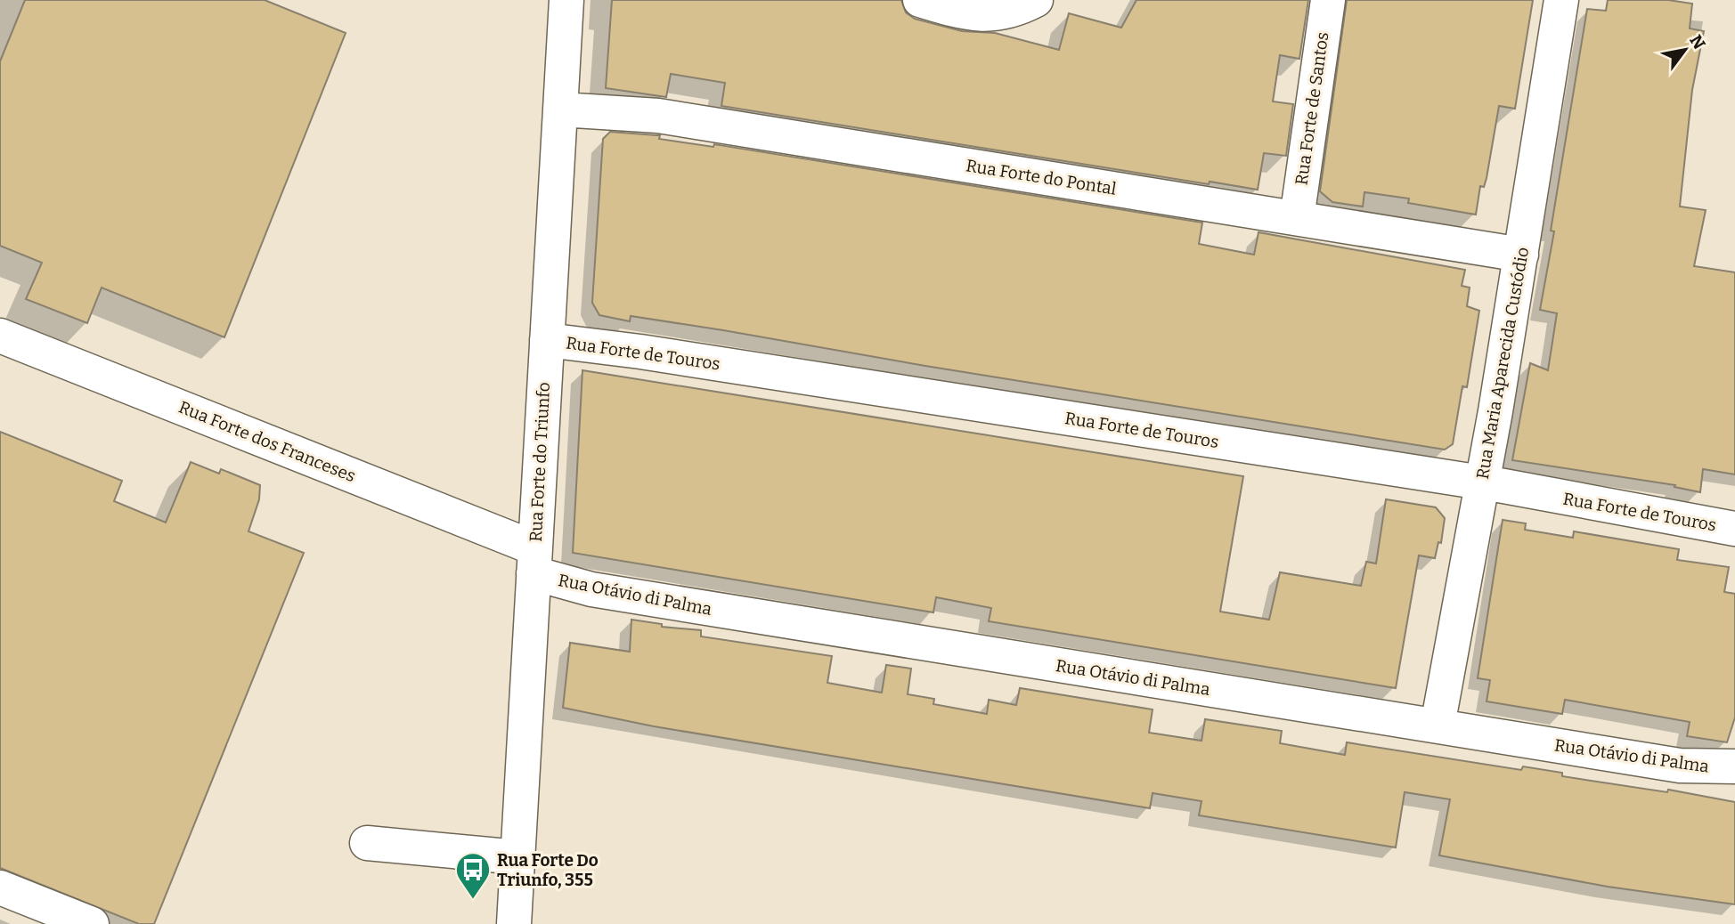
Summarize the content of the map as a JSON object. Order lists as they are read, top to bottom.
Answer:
{
  "streets": {
    "street": [
      "Rua Forte de Santos",
      "Rua Forte do Pontal",
      "Rua Forte de Touros",
      "Rua Maria Aparecida Custódio",
      "Rua Forte dos Franceses",
      "Rua Forte do Triunfo",
      "Rua Otávio di Palma"
    ]
  },
  "crossings": [
    ["Rua Forte de Santos", "Rua Forte do Pontal"],
    ["Rua Forte do Pontal", "Rua Maria Aparecida Custódio"],
    ["Rua Forte do Pontal", "Rua Forte do Triunfo"],
    ["Rua Forte de Touros", "Rua Maria Aparecida Custódio"],
    ["Rua Forte de Touros", "Rua Forte do Triunfo"],
    ["Rua Maria Aparecida Custódio", "Rua Otávio di Palma"],
    ["Rua Forte dos Franceses", "Rua Forte do Triunfo"],
    ["Rua Forte dos Franceses", "Rua Otávio di Palma"],
    ["Rua Forte do Triunfo", "Rua Otávio di Palma"]
  ],
  "places": {
    "bus stop": ["Rua Forte Do Triunfo, 355"]
  },
  "north": "top right"
}
